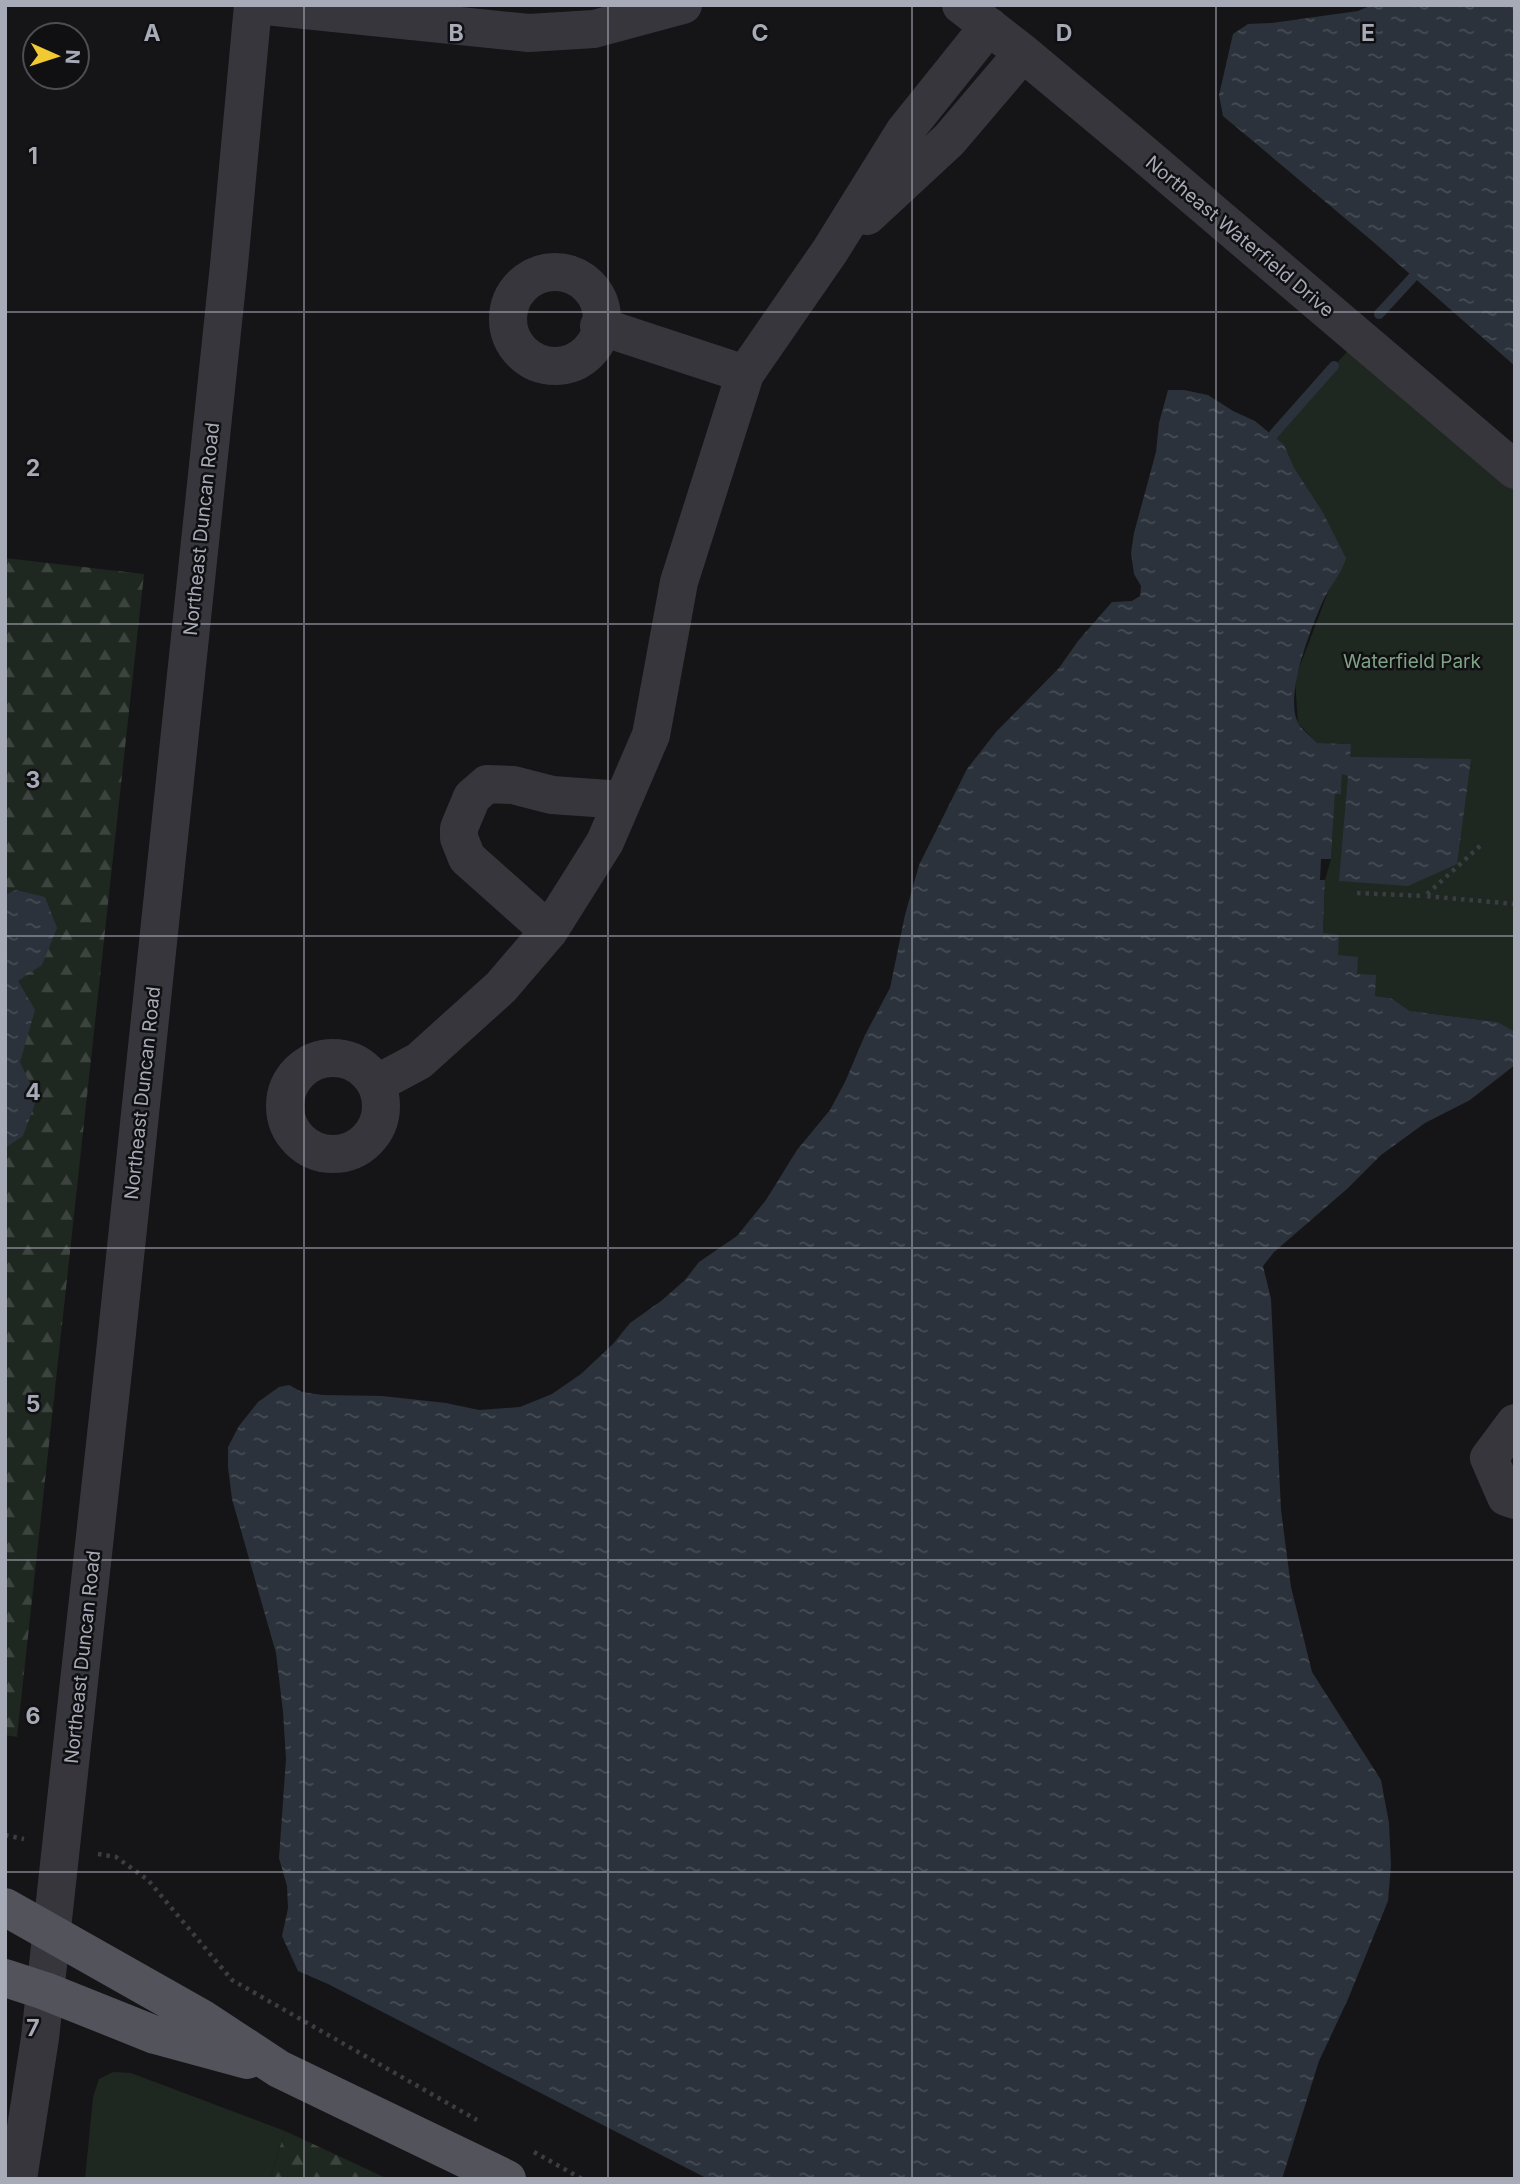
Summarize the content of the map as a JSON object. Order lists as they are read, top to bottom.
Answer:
{
  "streets": {
    "street": ["Northeast Waterfield Drive", "Northeast Duncan Road"]
  },
  "parks": ["Waterfield Park"],
  "north": "right",
  "grid": {
    "columns": [
      "A",
      "B",
      "C",
      "D",
      "E"
    ],
    "rows": [
      "1",
      "2",
      "3",
      "4",
      "5",
      "6",
      "7"
    ]
  }
}
